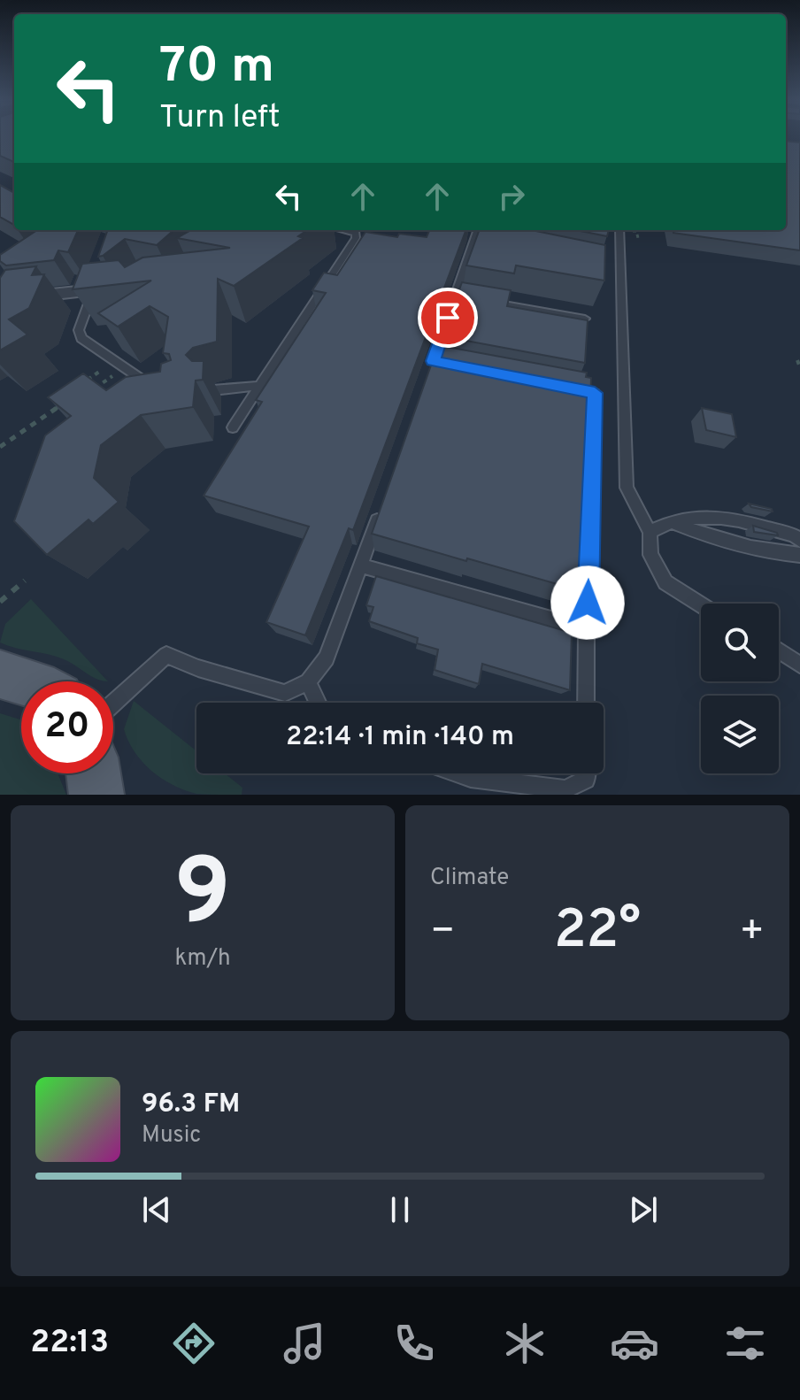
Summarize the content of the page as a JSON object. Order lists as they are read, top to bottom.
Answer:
{
  "page": {
    "turn": ["70 m", "Turn left"],
    "limit": "20",
    "trip": "22:14 · 1 min · 140 m",
    "tile": [
      ["9", "km/h"],
      "Climate"
    ],
    "heat": ["−", "22°", "+"],
    "song": ["96.3 FM", "Music"],
    "tabs": "22:13"
  }
}
